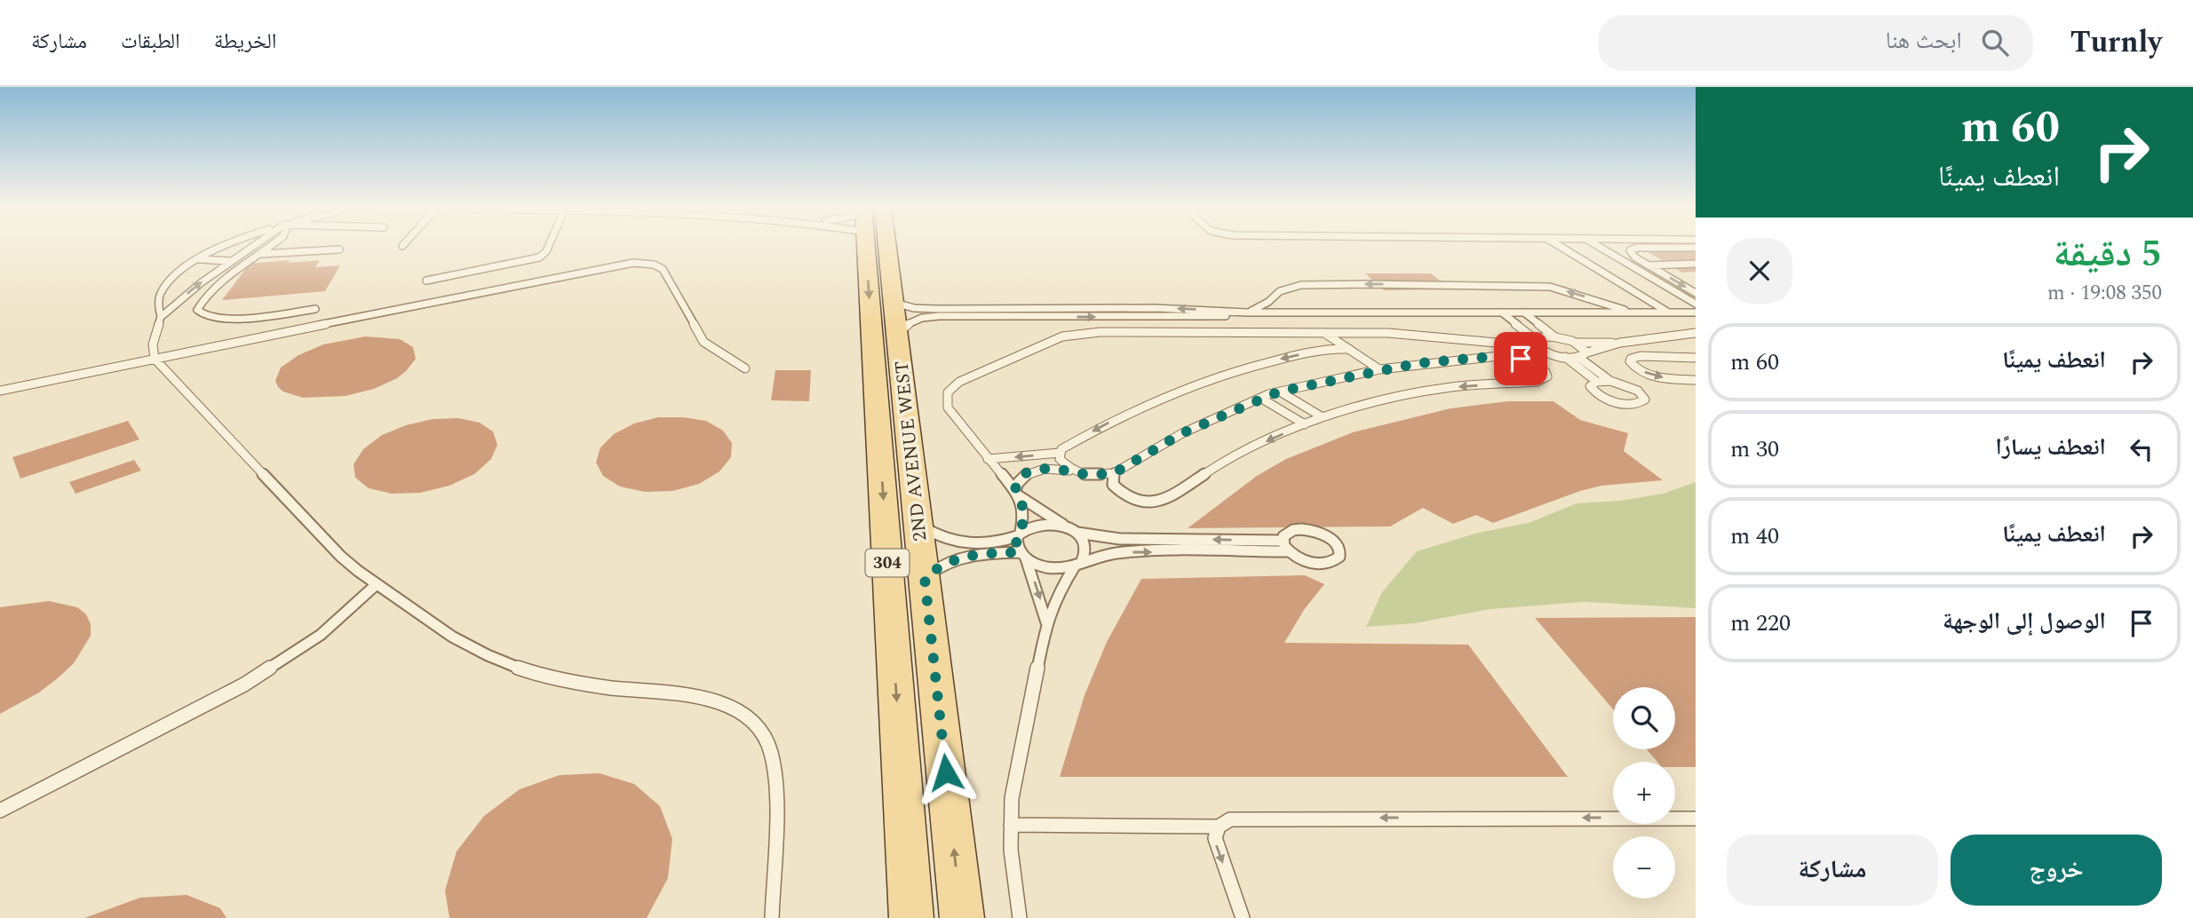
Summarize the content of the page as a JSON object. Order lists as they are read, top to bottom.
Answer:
{
  "streets": {
    "main road": ["2ND AVENUE WEST", "304"]
  },
  "page": {
    "header": "Turnly",
    "search": "ابحث هنا",
    "nav": ["الخريطة", "الطبقات", "مشاركة"],
    "turn": ["60 m", "انعطف يمينًا"],
    "heading": ["5 دقيقة", "350 m · 19:08"],
    "list": [
      {
        "name": "انعطف يمينًا",
        "value": "60 m"
      },
      {
        "name": "انعطف يسارًا",
        "value": "30 m"
      },
      {
        "name": "انعطف يمينًا",
        "value": "40 m"
      },
      {
        "name": "الوصول إلى الوجهة",
        "value": "220 m"
      }
    ],
    "map_buttons": ["+", "−"],
    "buttons": ["خروج", "مشاركة"]
  }
}
